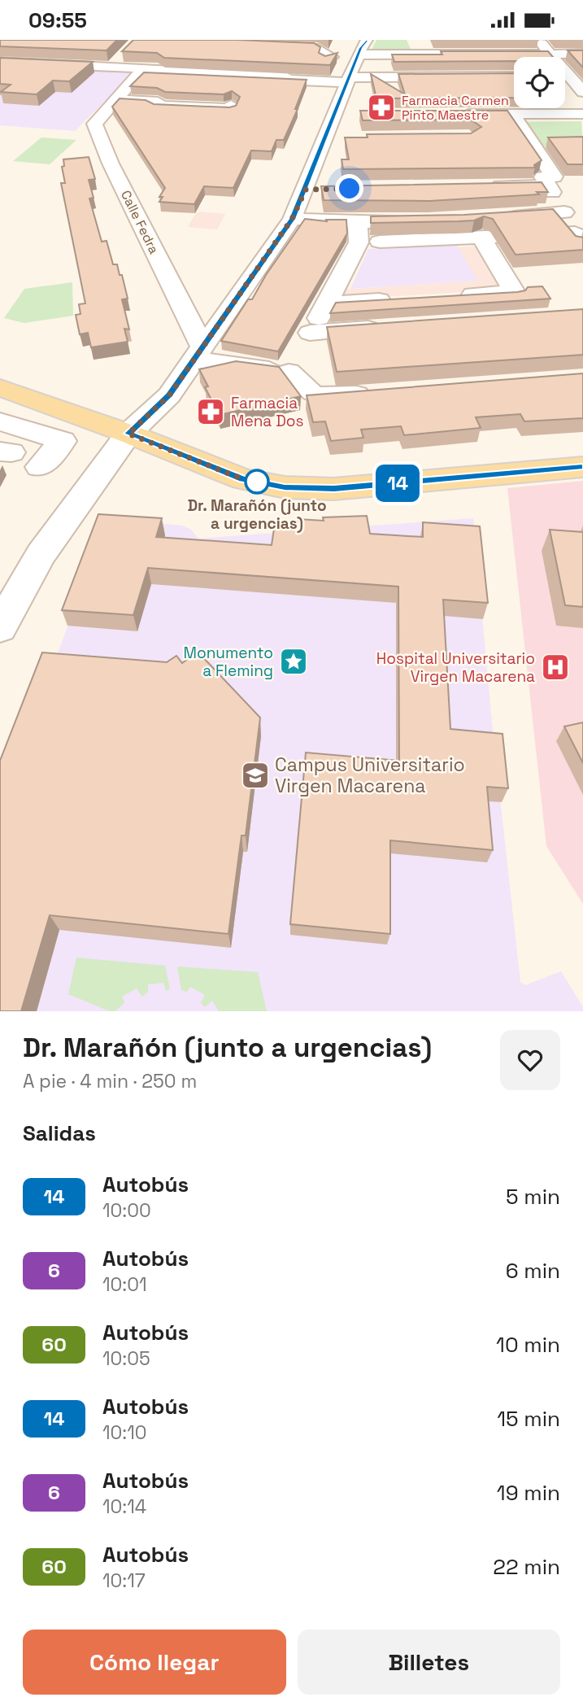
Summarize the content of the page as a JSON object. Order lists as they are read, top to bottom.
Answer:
{
  "streets": {
    "street": ["Calle Fedra"]
  },
  "places": {
    "pharmacy": ["Farmacia Carmen Pinto Maestre", "Farmacia Mena Dos"],
    "other": ["Dr. Marañón (junto a urgencias)"],
    "place": ["Monumento a Fleming"],
    "hospital": ["Hospital Universitario Virgen Macarena"],
    "school or university": ["Campus Universitario Virgen Macarena"]
  },
  "lines": ["bus line 14"],
  "page": {
    "status": "09:55",
    "on_map": "14",
    "heading": [
      ["Dr. Marañón (junto a urgencias)", "A pie · 4 min · 250 m"],
      "Salidas"
    ],
    "list": [
      {
        "mark": "14",
        "name": "Autobús",
        "note": "10:00",
        "value": "5 min"
      },
      {
        "mark": "6",
        "name": "Autobús",
        "note": "10:01",
        "value": "6 min"
      },
      {
        "mark": "60",
        "name": "Autobús",
        "note": "10:05",
        "value": "10 min"
      },
      {
        "mark": "14",
        "name": "Autobús",
        "note": "10:10",
        "value": "15 min"
      },
      {
        "mark": "6",
        "name": "Autobús",
        "note": "10:14",
        "value": "19 min"
      },
      {
        "mark": "60",
        "name": "Autobús",
        "note": "10:17",
        "value": "22 min"
      }
    ],
    "buttons": ["Cómo llegar", "Billetes"]
  }
}
